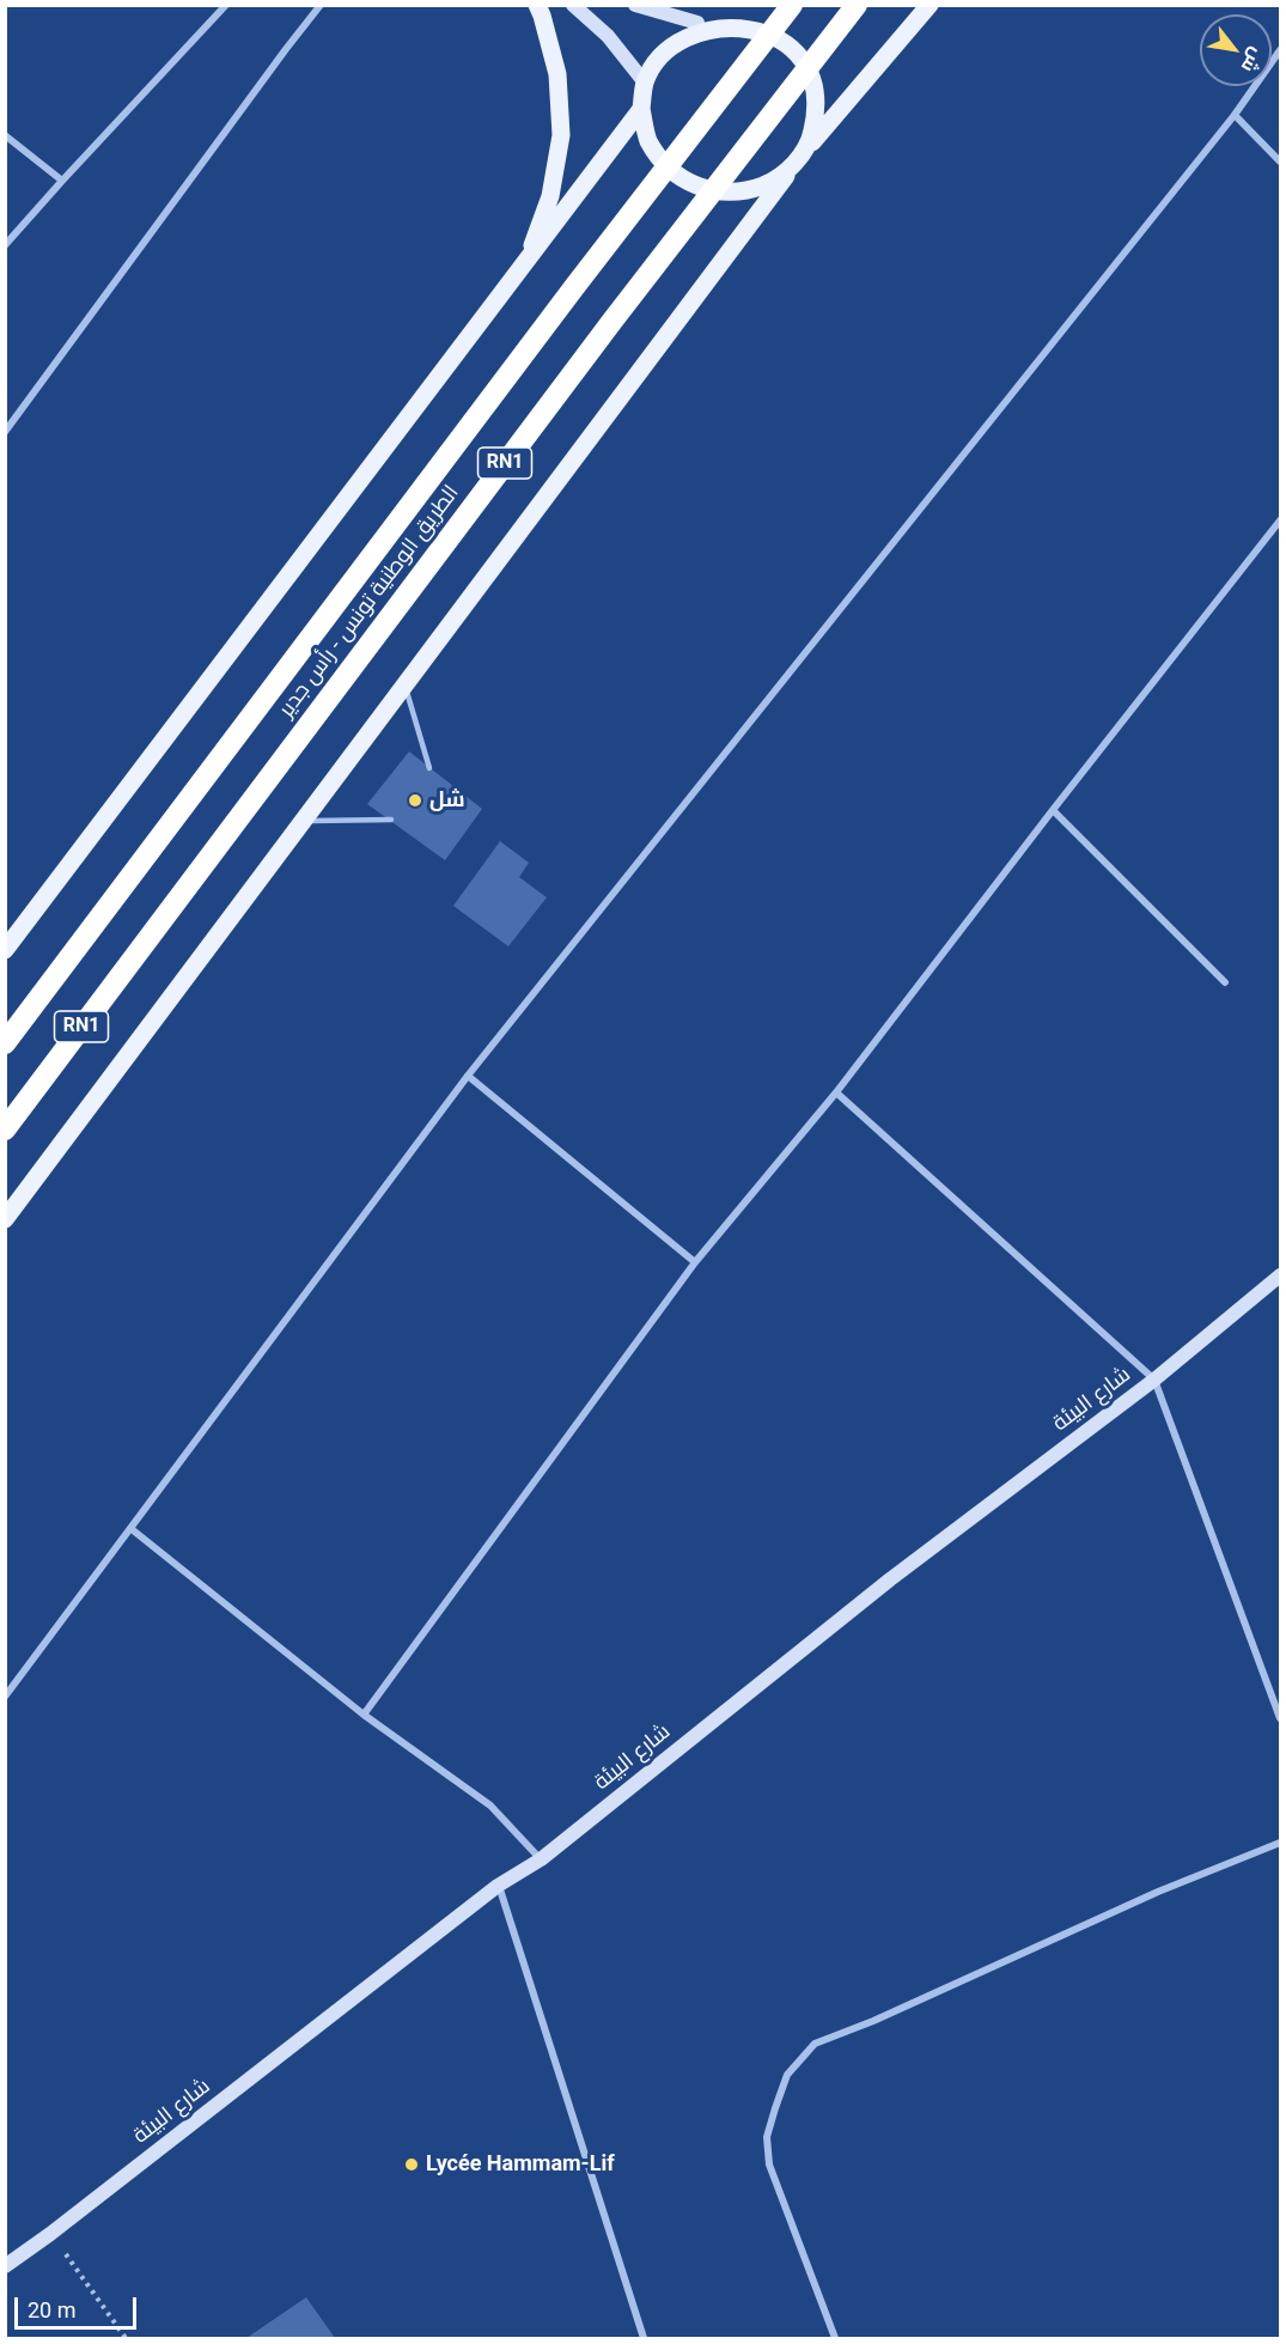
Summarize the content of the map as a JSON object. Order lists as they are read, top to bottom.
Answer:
{
  "streets": {
    "highway": ["RN1", "الطريق الوطنية تونس - رأس جدير"],
    "main road": ["شارع البيئة"]
  },
  "places": ["شل", "Lycée Hammam-Lif"],
  "scale_bar": "20 m",
  "north": "bottom right"
}
